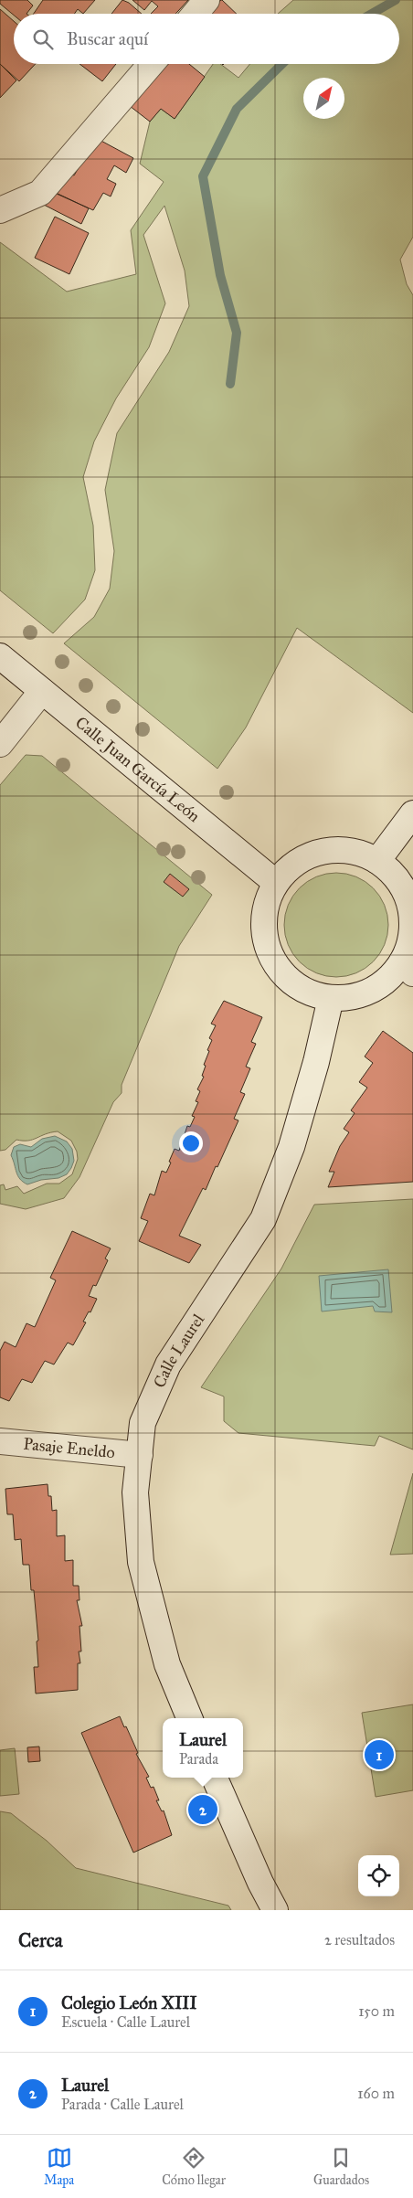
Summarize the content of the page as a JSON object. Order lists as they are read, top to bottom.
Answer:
{
  "streets": {
    "street": ["Calle Juan García León", "Calle Laurel", "Pasaje Eneldo"]
  },
  "crossings": [
    ["Calle Juan García León", "Calle Laurel"],
    ["Calle Laurel", "Pasaje Eneldo"]
  ],
  "north": "top right",
  "page": {
    "search": "Buscar aquí",
    "popup": ["Laurel", "Parada"],
    "pins": ["1", "2"],
    "heading": ["Cerca", "2 resultados"],
    "list": [
      {
        "mark": "1",
        "name": "Colegio León XIII",
        "note": "Escuela · Calle Laurel",
        "value": "150 m"
      },
      {
        "mark": "2",
        "name": "Laurel",
        "note": "Parada · Calle Laurel",
        "value": "160 m"
      }
    ],
    "nav": ["Mapa", "Cómo llegar", "Guardados"]
  }
}
